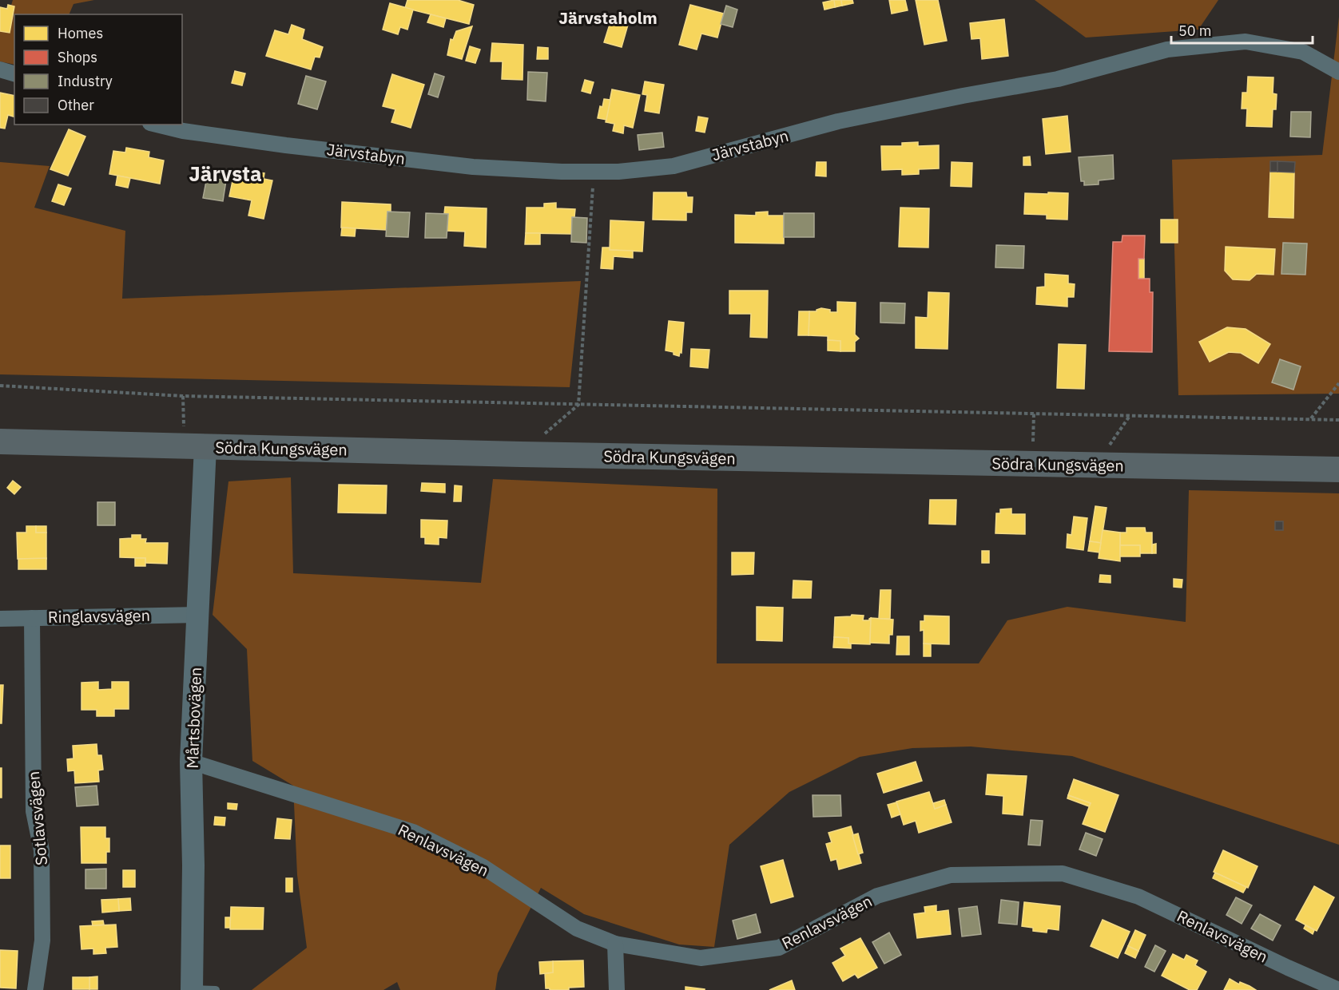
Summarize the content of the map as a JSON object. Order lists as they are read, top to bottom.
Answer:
{
  "streets": {
    "main road": ["Södra Kungsvägen"],
    "street": [
      "Järvstabyn",
      "Ringlavsvägen",
      "Mårtsbovägen",
      "Sotlavsvägen",
      "Renlavsvägen"
    ]
  },
  "crossings": [
    ["Södra Kungsvägen", "Mårtsbovägen"],
    ["Ringlavsvägen", "Mårtsbovägen"],
    ["Ringlavsvägen", "Sotlavsvägen"],
    ["Mårtsbovägen", "Renlavsvägen"]
  ],
  "districts": ["Järvstaholm", "Järvsta"],
  "legend": [
    "Homes",
    "Shops",
    "Industry",
    "Other"
  ],
  "scale_bar": "50 m"
}
